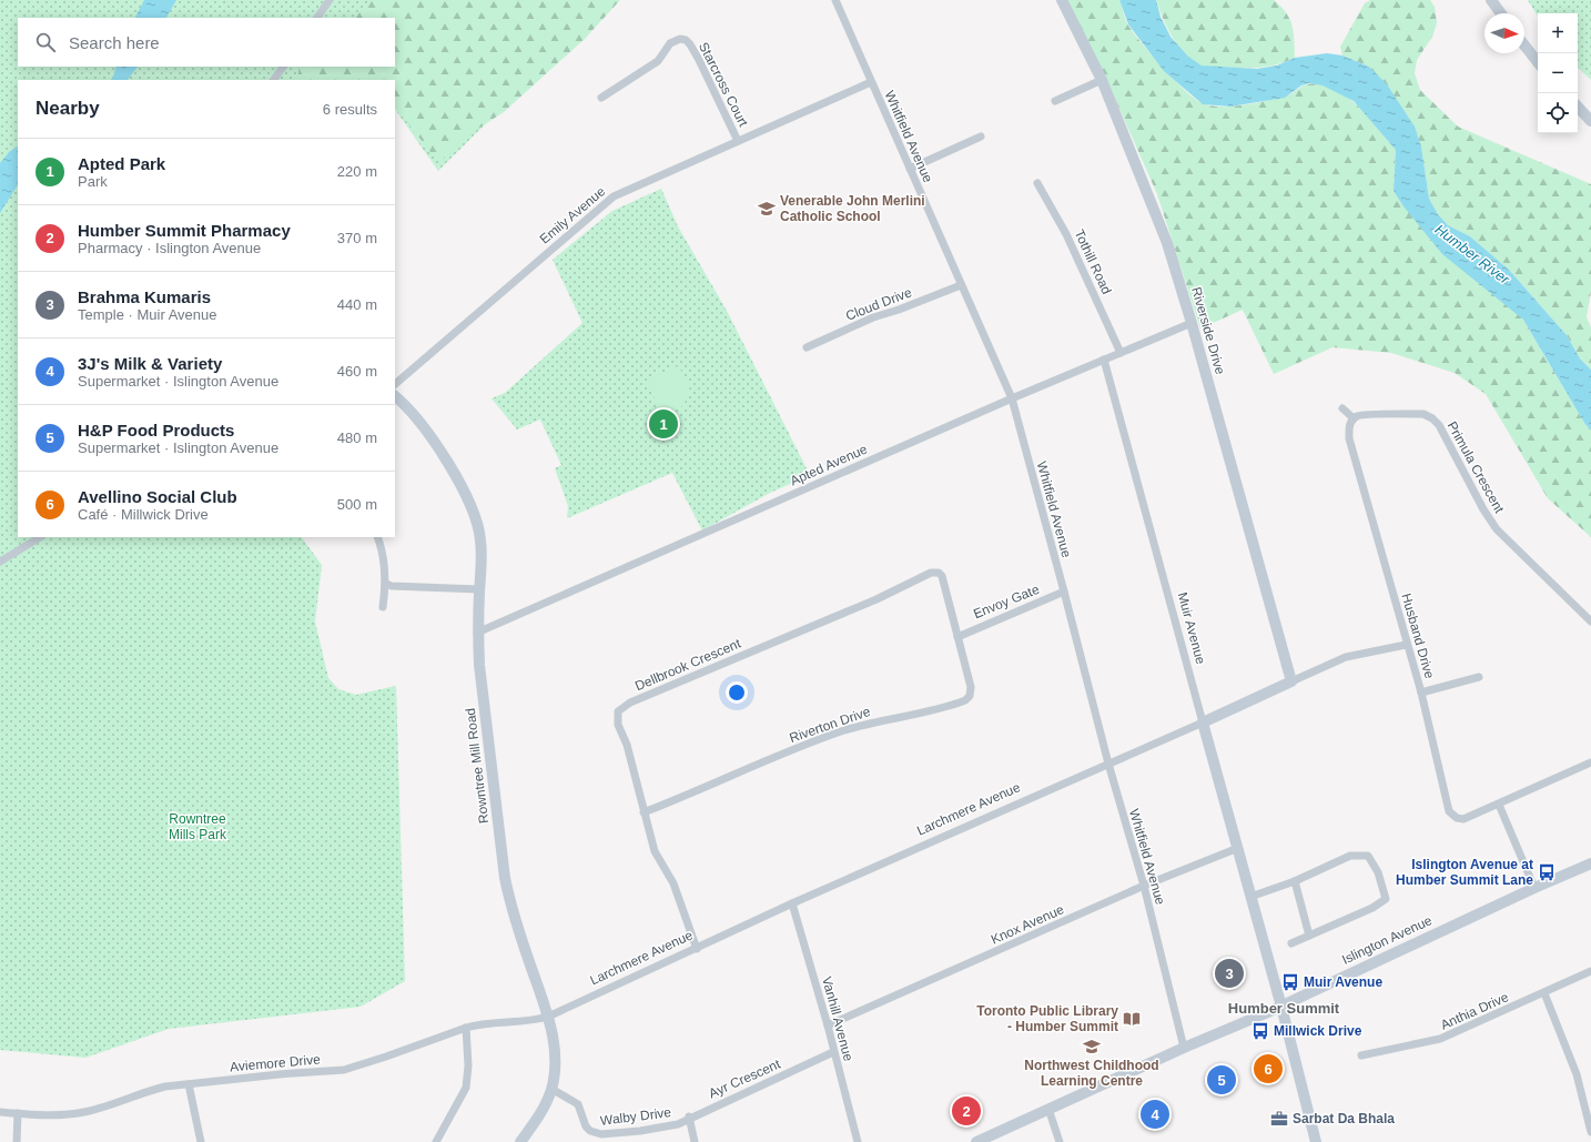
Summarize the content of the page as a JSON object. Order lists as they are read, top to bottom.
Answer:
{
  "streets": {
    "street": [
      "Starcross Court",
      "Whitfield Avenue",
      "Emily Avenue",
      "Tothill Road",
      "Cloud Drive",
      "Riverside Drive",
      "Apted Avenue",
      "Primula Crescent",
      "Envoy Gate",
      "Muir Avenue",
      "Husband Drive",
      "Dellbrook Crescent",
      "Riverton Drive",
      "Rowntree Mill Road",
      "Larchmere Avenue",
      "Knox Avenue",
      "Islington Avenue",
      "Anthia Drive",
      "Vanhill Avenue",
      "Aviemore Drive",
      "Ayr Crescent",
      "Walby Drive"
    ]
  },
  "crossings": [
    ["Starcross Court", "Emily Avenue"],
    ["Whitfield Avenue", "Emily Avenue"],
    ["Whitfield Avenue", "Cloud Drive"],
    ["Whitfield Avenue", "Apted Avenue"],
    ["Whitfield Avenue", "Envoy Gate"],
    ["Whitfield Avenue", "Larchmere Avenue"],
    ["Whitfield Avenue", "Knox Avenue"],
    ["Whitfield Avenue", "Islington Avenue"],
    ["Tothill Road", "Apted Avenue"],
    ["Riverside Drive", "Apted Avenue"],
    ["Riverside Drive", "Larchmere Avenue"],
    ["Apted Avenue", "Muir Avenue"],
    ["Apted Avenue", "Rowntree Mill Road"],
    ["Primula Crescent", "Husband Drive"],
    ["Envoy Gate", "Dellbrook Crescent"],
    ["Envoy Gate", "Riverton Drive"],
    ["Muir Avenue", "Larchmere Avenue"],
    ["Muir Avenue", "Knox Avenue"],
    ["Muir Avenue", "Islington Avenue"],
    ["Husband Drive", "Larchmere Avenue"],
    ["Dellbrook Crescent", "Riverton Drive"],
    ["Dellbrook Crescent", "Larchmere Avenue"],
    ["Rowntree Mill Road", "Larchmere Avenue"],
    ["Rowntree Mill Road", "Aviemore Drive"],
    ["Rowntree Mill Road", "Walby Drive"],
    ["Larchmere Avenue", "Vanhill Avenue"],
    ["Larchmere Avenue", "Aviemore Drive"],
    ["Knox Avenue", "Vanhill Avenue"],
    ["Vanhill Avenue", "Ayr Crescent"],
    ["Ayr Crescent", "Walby Drive"]
  ],
  "districts": ["Humber Summit"],
  "water": ["Humber River"],
  "parks": ["Rowntree Mills Park"],
  "places": {
    "school or university": ["Venerable John Merlini Catholic School", "Northwest Childhood Learning Centre"],
    "bus stop": ["Islington Avenue at Humber Summit Lane", "Muir Avenue", "Millwick Drive"],
    "library": ["Toronto Public Library - Humber Summit"],
    "office": ["Sarbat Da Bhala"]
  },
  "north": "right",
  "page": {
    "map_buttons": ["+", "−"],
    "search": "Search here",
    "heading": ["Nearby", "6 results"],
    "list": [
      {
        "mark": "1",
        "name": "Apted Park",
        "note": "Park",
        "value": "220 m"
      },
      {
        "mark": "2",
        "name": "Humber Summit Pharmacy",
        "note": "Pharmacy · Islington Avenue",
        "value": "370 m"
      },
      {
        "mark": "3",
        "name": "Brahma Kumaris",
        "note": "Temple · Muir Avenue",
        "value": "440 m"
      },
      {
        "mark": "4",
        "name": "3J's Milk & Variety",
        "note": "Supermarket · Islington Avenue",
        "value": "460 m"
      },
      {
        "mark": "5",
        "name": "H&P Food Products",
        "note": "Supermarket · Islington Avenue",
        "value": "480 m"
      },
      {
        "mark": "6",
        "name": "Avellino Social Club",
        "note": "Café · Millwick Drive",
        "value": "500 m"
      }
    ],
    "pins": [
      "1",
      "3",
      "6",
      "5",
      "2",
      "4"
    ]
  }
}
